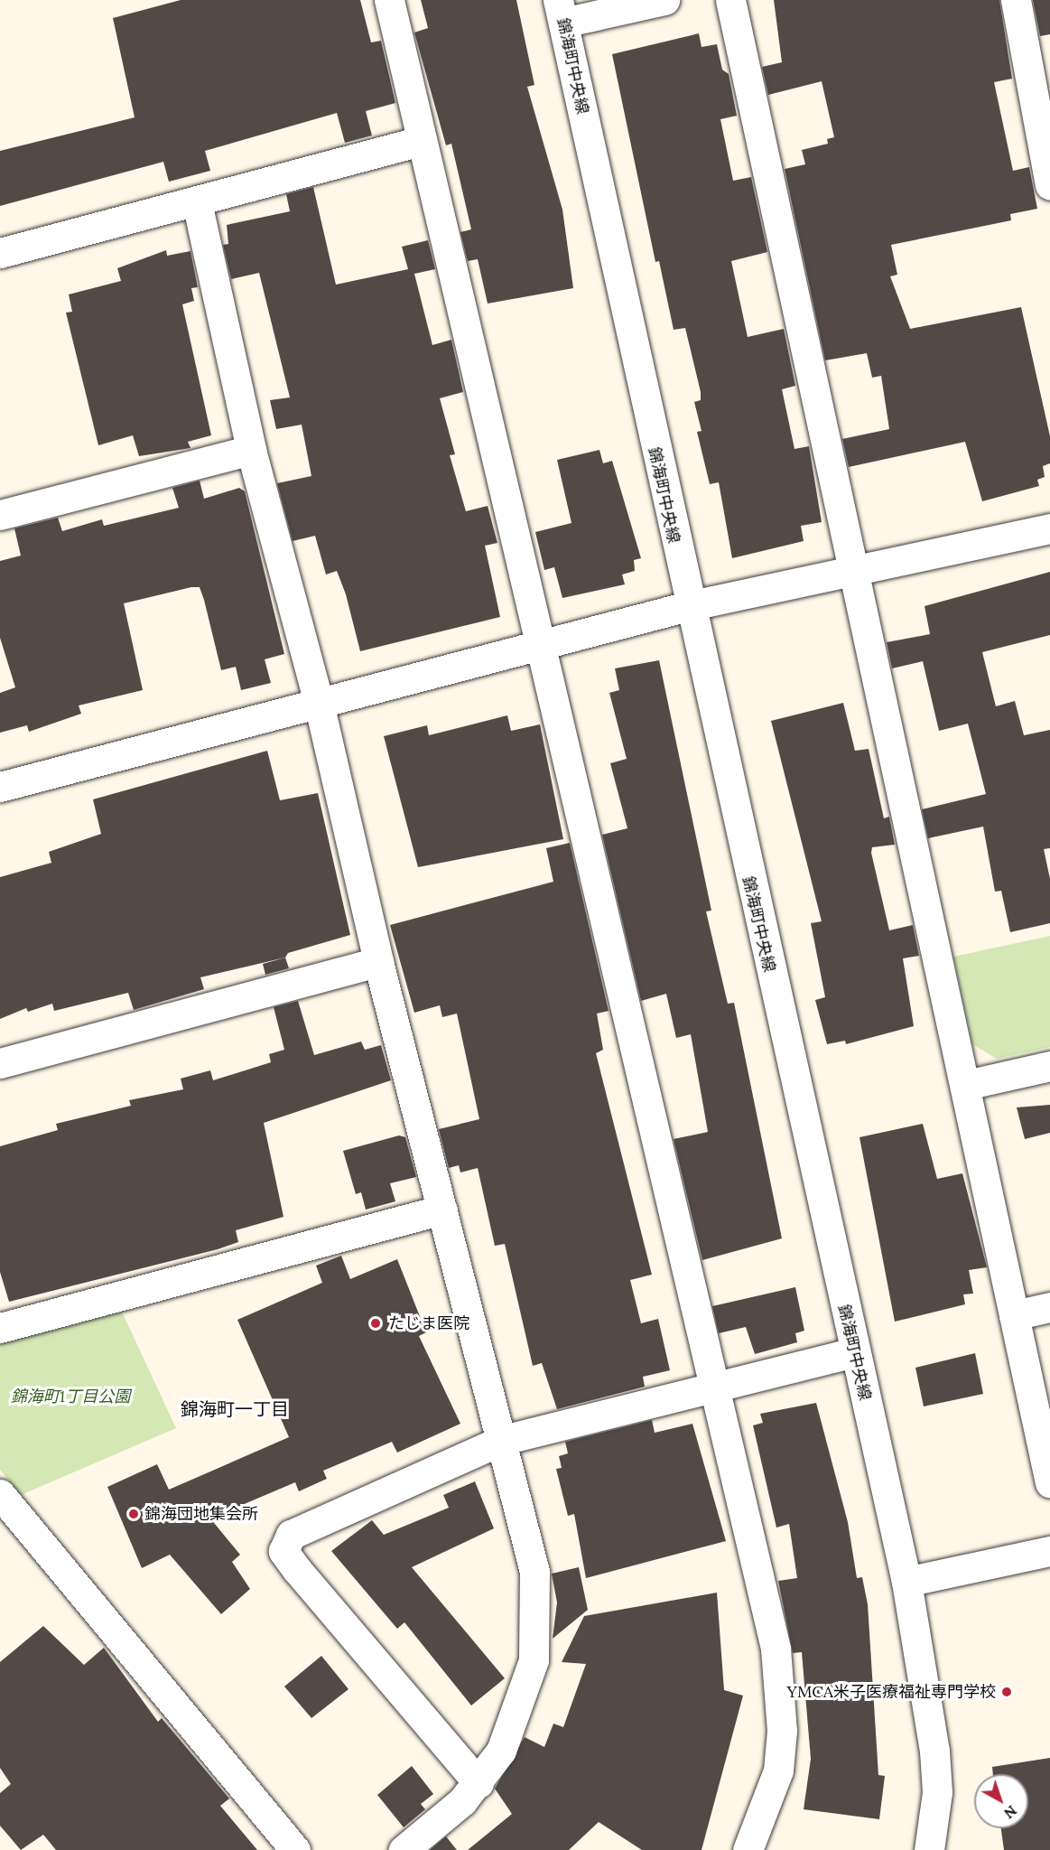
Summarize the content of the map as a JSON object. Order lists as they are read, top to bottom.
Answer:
{
  "streets": {
    "street": ["錦海町中央線"]
  },
  "districts": ["錦海町一丁目"],
  "parks": ["錦海町1丁目公園"],
  "places": ["たじま医院", "錦海団地集会所", "YMCA米子医療福祉専門学校"],
  "north": "bottom right"
}
